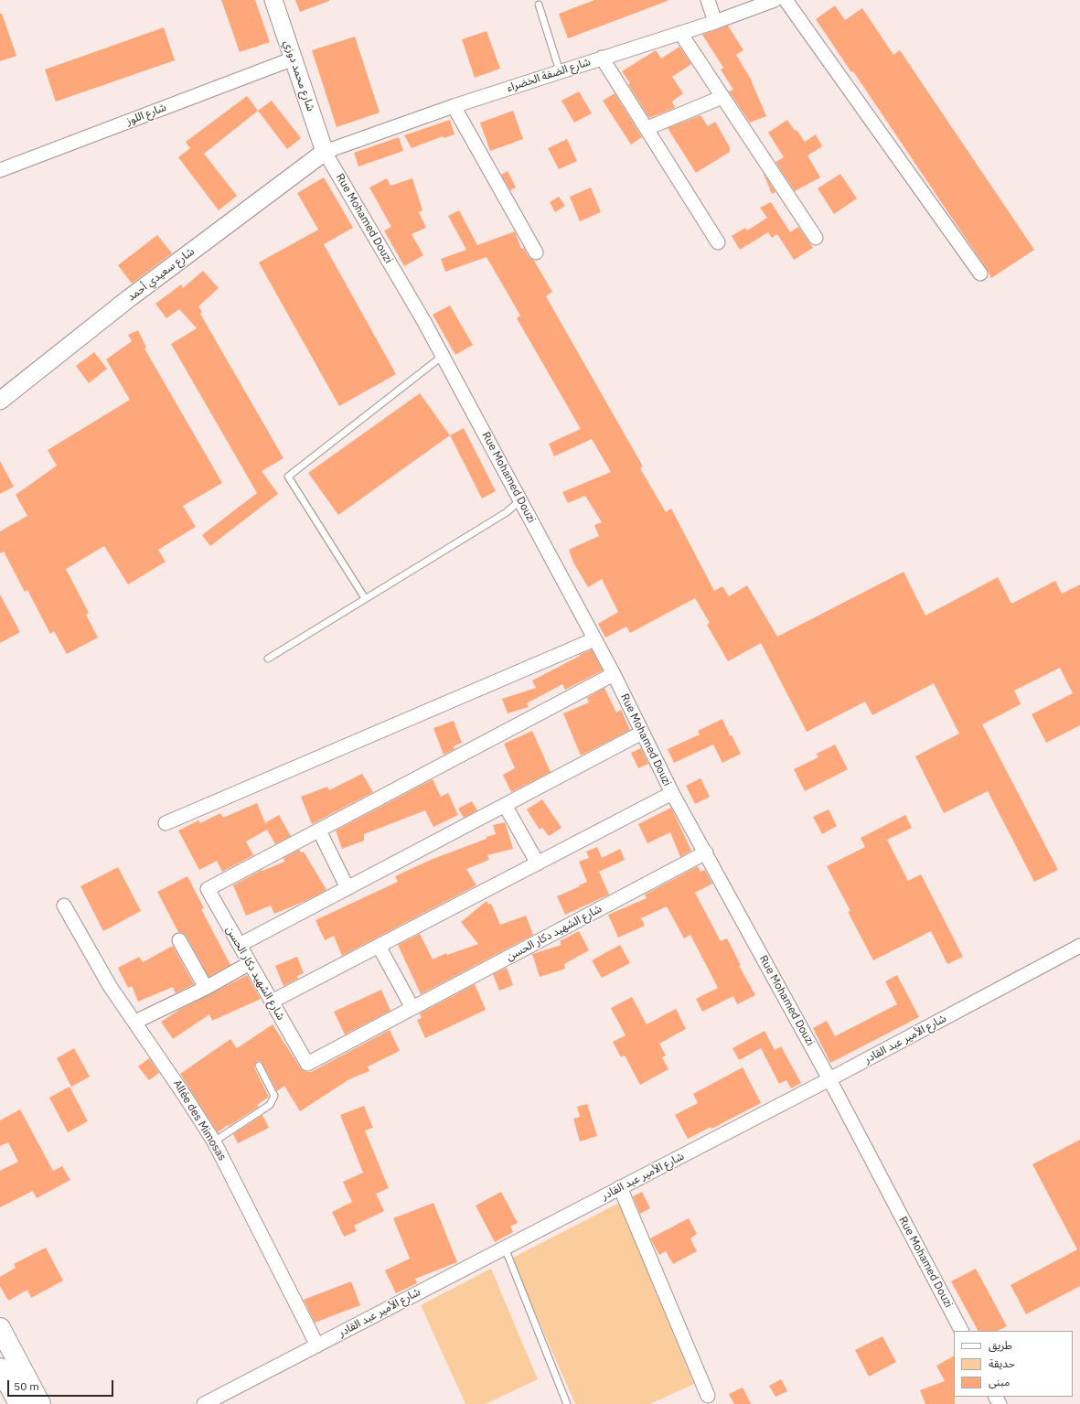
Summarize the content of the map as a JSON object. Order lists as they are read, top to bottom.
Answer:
{
  "streets": {
    "street": [
      "شارع الضفة الخضراء",
      "شارع محمد دوزي",
      "شارع اللوز",
      "Rue Mohamed Douzi",
      "شارع سعيدي أحمد",
      "شارع الشهيد دكار الحسن",
      "شارع الأمير عبد القادر",
      "Allée des Mimosas"
    ]
  },
  "crossings": [
    ["شارع الضفة الخضراء", "شارع محمد دوزي"],
    ["شارع الضفة الخضراء", "Rue Mohamed Douzi"],
    ["شارع الضفة الخضراء", "شارع سعيدي أحمد"],
    ["شارع محمد دوزي", "شارع اللوز"],
    ["شارع محمد دوزي", "Rue Mohamed Douzi"],
    ["شارع محمد دوزي", "شارع سعيدي أحمد"],
    ["Rue Mohamed Douzi", "شارع سعيدي أحمد"],
    ["Rue Mohamed Douzi", "شارع الشهيد دكار الحسن"],
    ["Rue Mohamed Douzi", "شارع الأمير عبد القادر"],
    ["شارع الأمير عبد القادر", "Allée des Mimosas"]
  ],
  "legend": ["طريق", "حديقة", "مبنى"],
  "scale_bar": "50 m"
}
